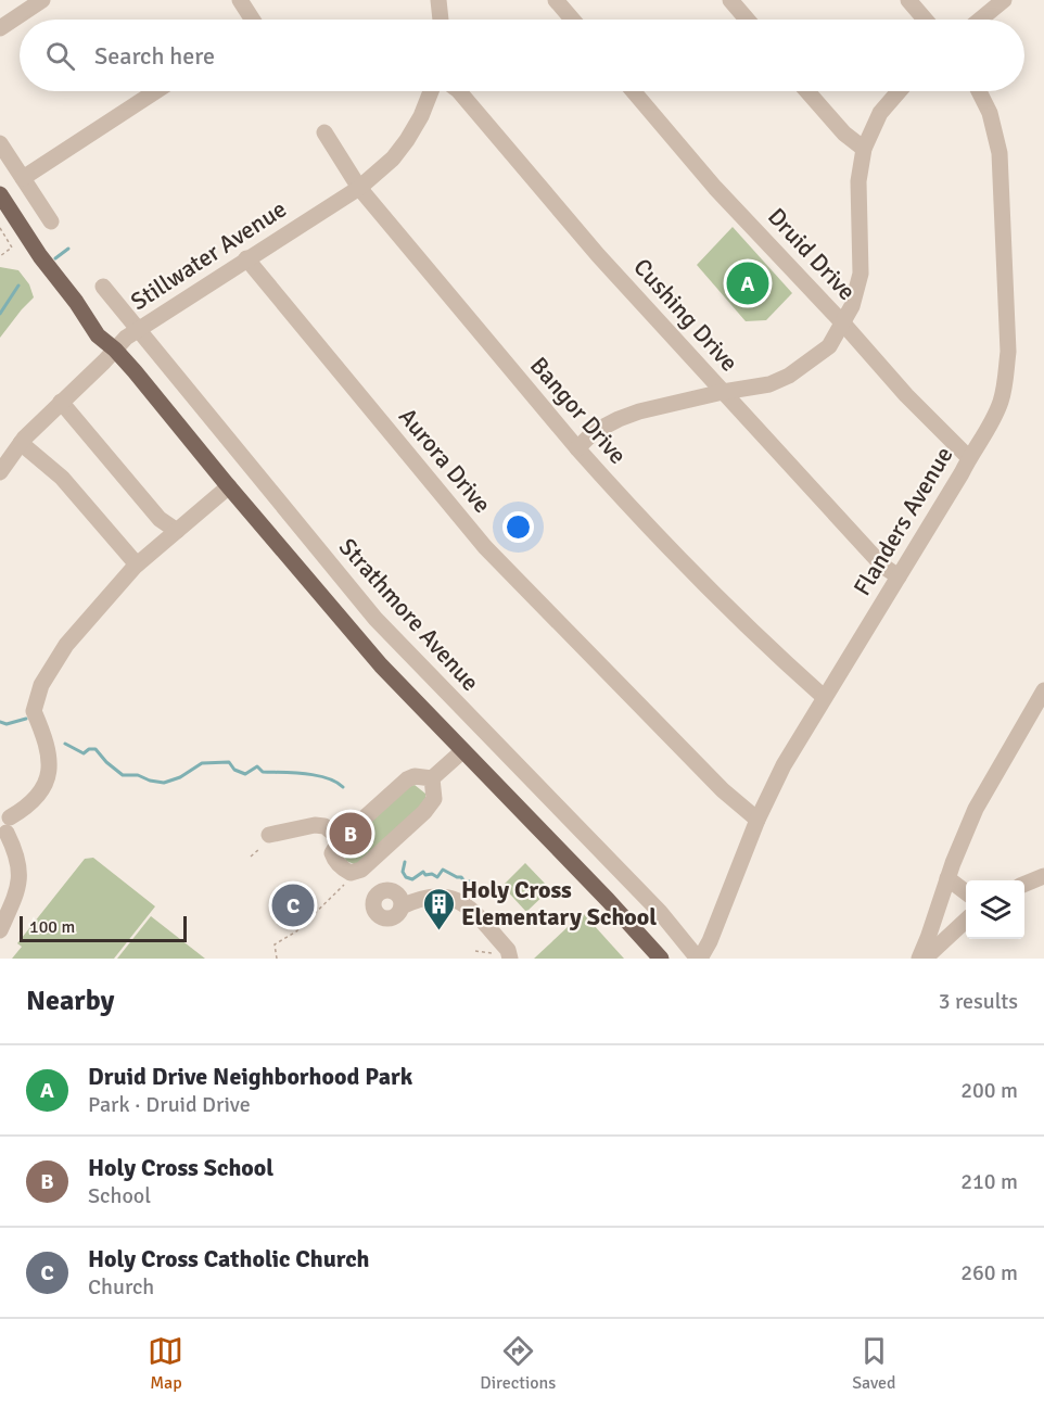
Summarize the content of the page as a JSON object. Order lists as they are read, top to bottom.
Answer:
{
  "streets": {
    "street": [
      "Druid Drive",
      "Stillwater Avenue",
      "Cushing Drive",
      "Bangor Drive",
      "Aurora Drive",
      "Flanders Avenue",
      "Strathmore Avenue"
    ]
  },
  "crossings": [
    ["Druid Drive", "Flanders Avenue"],
    ["Stillwater Avenue", "Bangor Drive"],
    ["Stillwater Avenue", "Aurora Drive"],
    ["Stillwater Avenue", "Strathmore Avenue"],
    ["Cushing Drive", "Flanders Avenue"],
    ["Bangor Drive", "Flanders Avenue"],
    ["Aurora Drive", "Flanders Avenue"],
    ["Flanders Avenue", "Strathmore Avenue"]
  ],
  "places": {
    "building": ["Holy Cross Elementary School"]
  },
  "scale_bar": "100 m",
  "page": {
    "search": "Search here",
    "pins": ["A", "B", "C"],
    "scale": "100 m",
    "heading": ["Nearby", "3 results"],
    "list": [
      {
        "mark": "A",
        "name": "Druid Drive Neighborhood Park",
        "note": "Park · Druid Drive",
        "value": "200 m"
      },
      {
        "mark": "B",
        "name": "Holy Cross School",
        "note": "School",
        "value": "210 m"
      },
      {
        "mark": "C",
        "name": "Holy Cross Catholic Church",
        "note": "Church",
        "value": "260 m"
      }
    ],
    "nav": ["Map", "Directions", "Saved"]
  }
}
